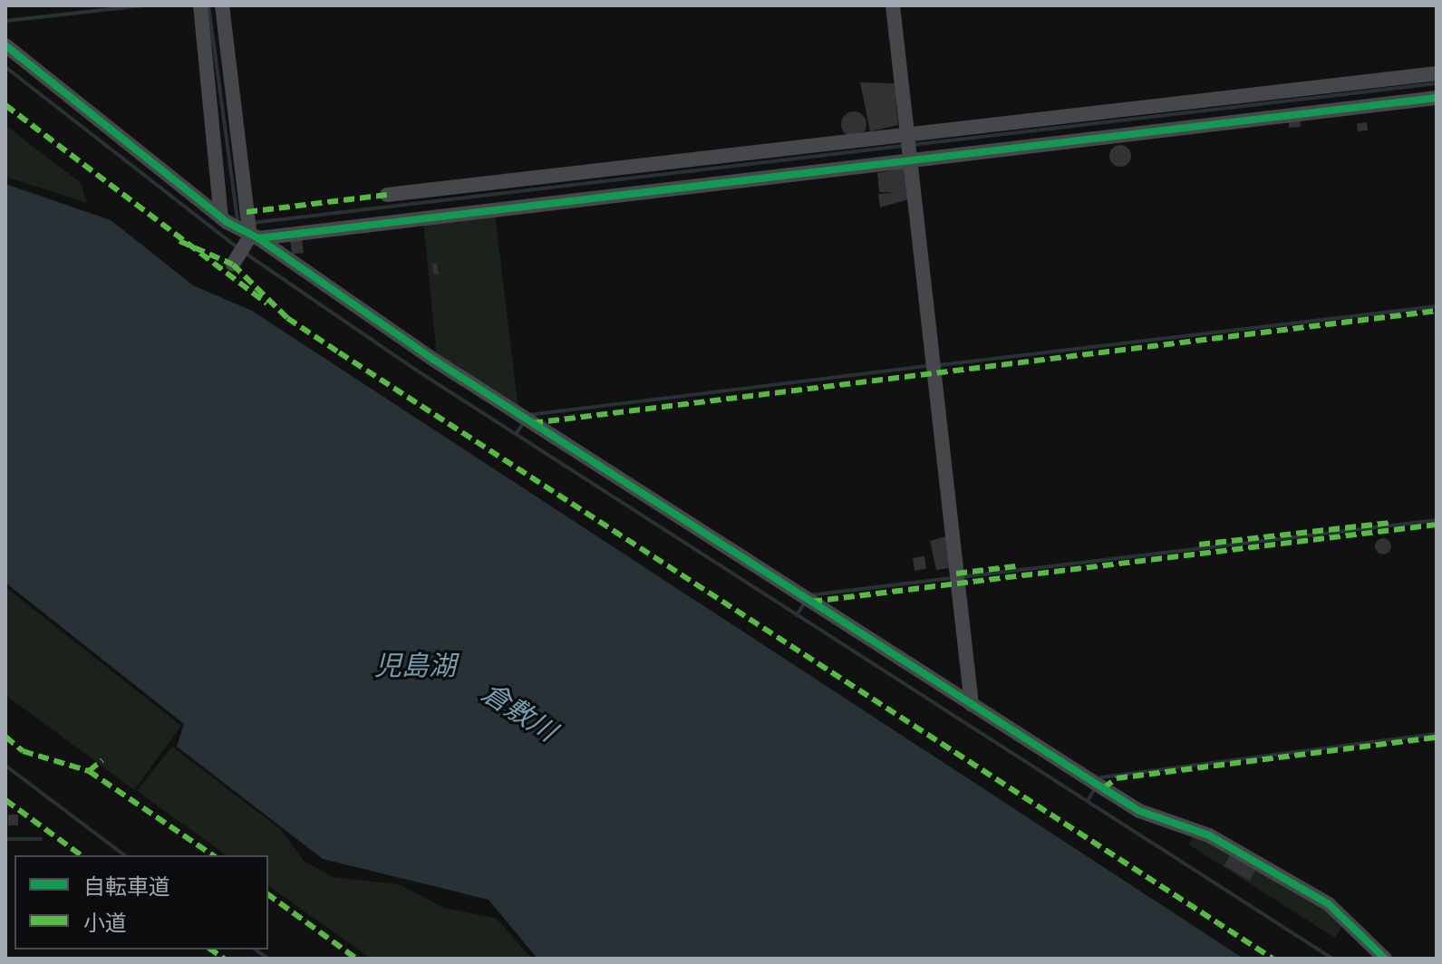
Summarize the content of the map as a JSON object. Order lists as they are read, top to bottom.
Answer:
{
  "water": ["児島湖", "倉敷川"],
  "legend": ["自転車道", "小道"]
}
